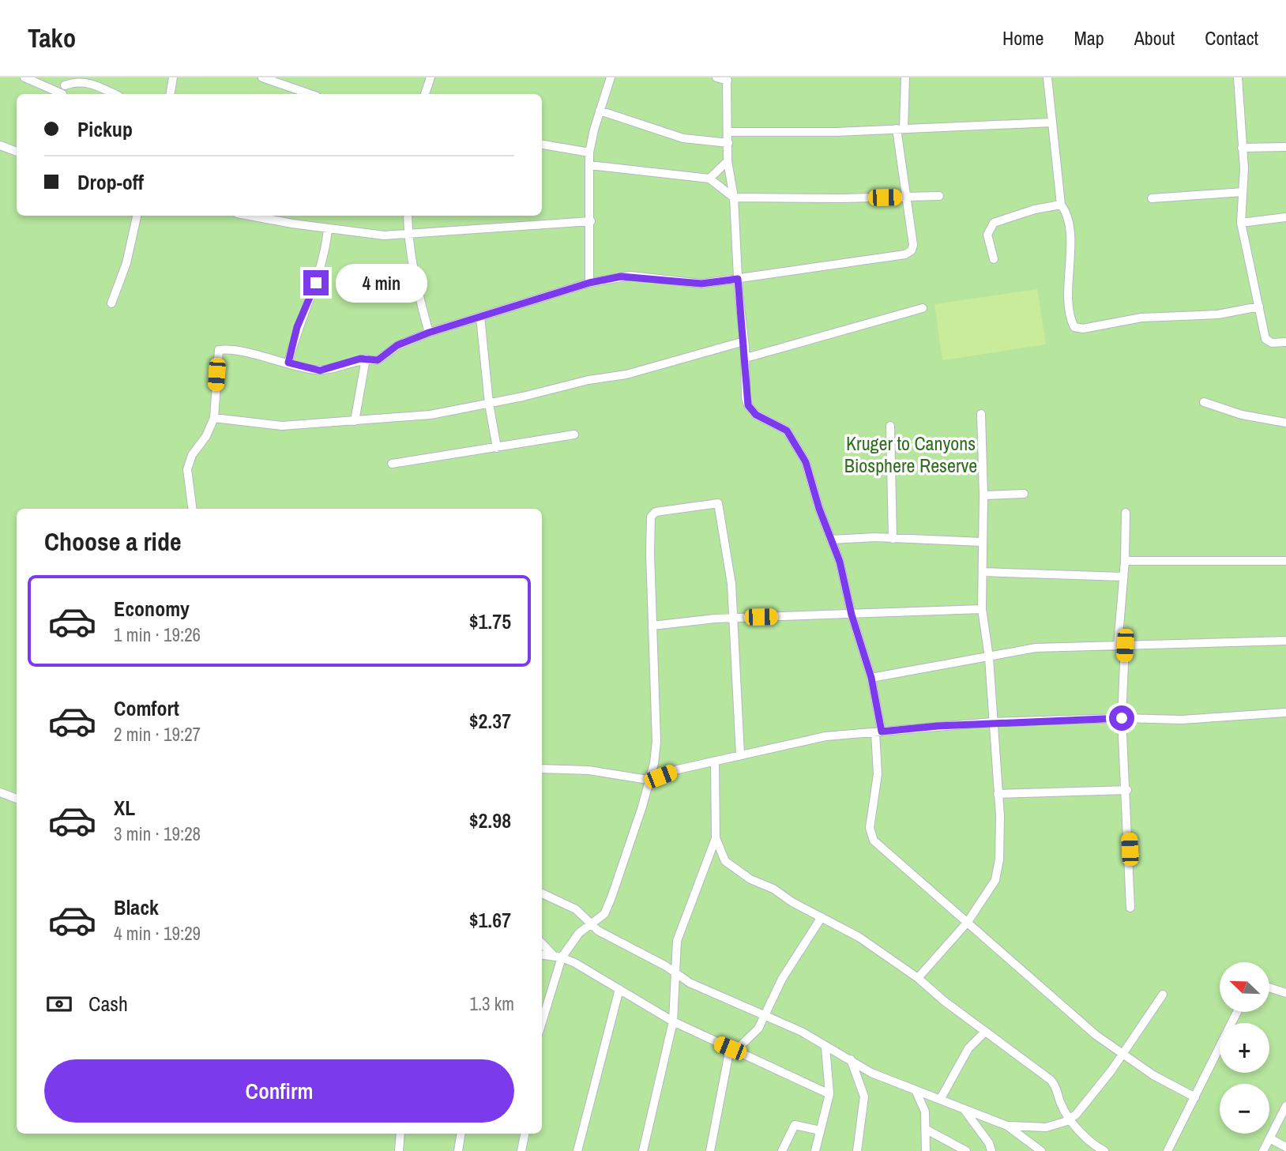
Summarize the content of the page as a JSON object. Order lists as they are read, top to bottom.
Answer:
{
  "parks": ["Kruger to Canyons Biosphere Reserve"],
  "north": "top left",
  "page": {
    "header": "Tako",
    "nav": [
      "Home",
      "Map",
      "About",
      "Contact"
    ],
    "banner": ["Pickup", "Drop-off"],
    "bubble": "4 min",
    "heading": "Choose a ride",
    "list": [
      {
        "name": "Economy",
        "note": "1 min · 19:26",
        "value": "$1.75"
      },
      {
        "name": "Comfort",
        "note": "2 min · 19:27",
        "value": "$2.37"
      },
      {
        "name": "XL",
        "note": "3 min · 19:28",
        "value": "$2.98"
      },
      {
        "name": "Black",
        "note": "4 min · 19:29",
        "value": "$1.67"
      }
    ],
    "map_buttons": ["+", "−"],
    "pay": ["Cash", "1.3 km"],
    "buttons": "Confirm"
  }
}
